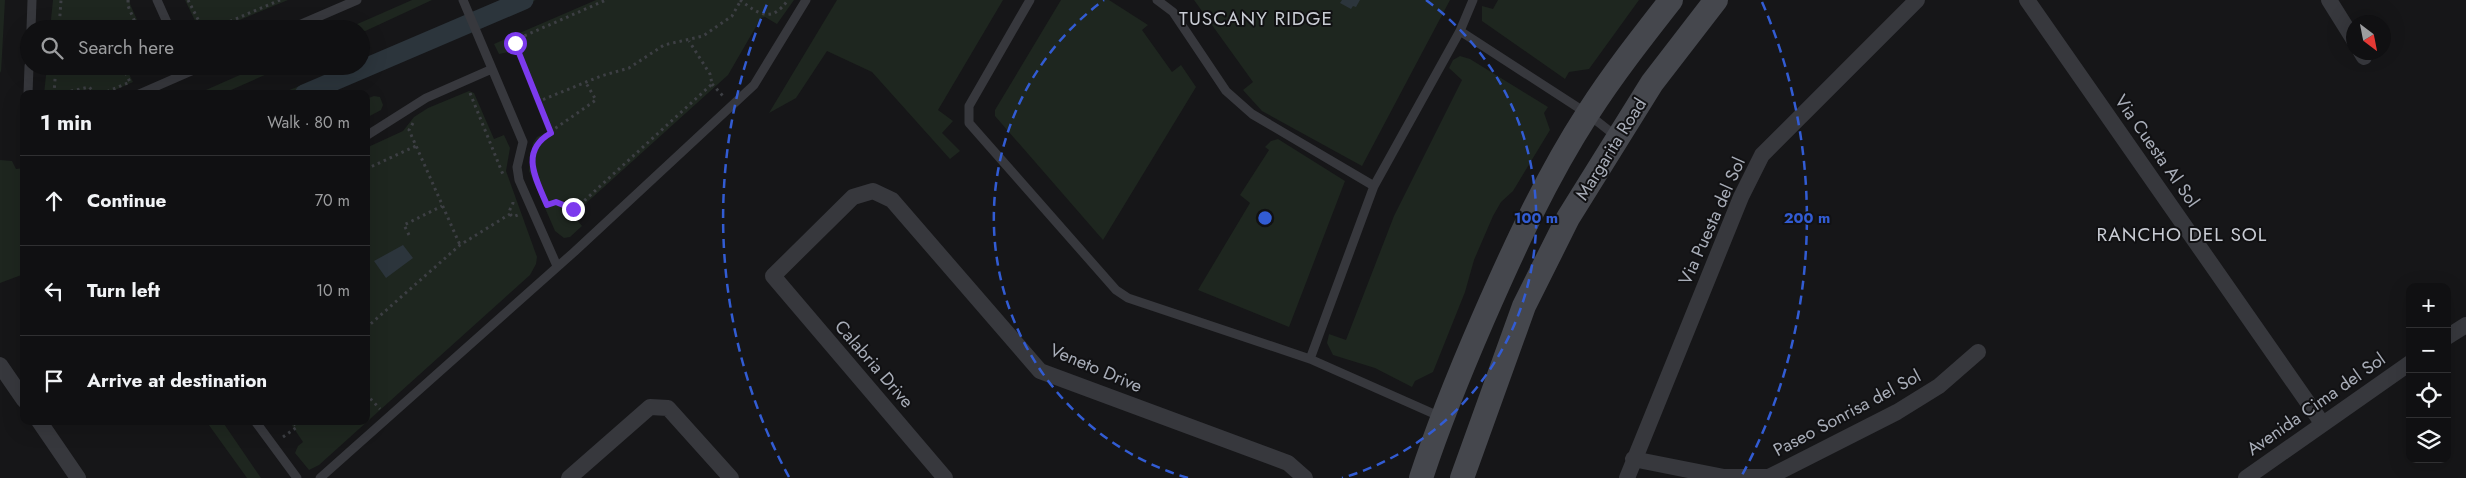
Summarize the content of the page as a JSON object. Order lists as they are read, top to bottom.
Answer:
{
  "streets": {
    "main road": ["Margarita Road"],
    "street": [
      "Via Cuesta Al Sol",
      "Via Puesta del Sol",
      "Calabria Drive",
      "Veneto Drive",
      "Avenida Cima del Sol",
      "Paseo Sonrisa del Sol"
    ]
  },
  "crossings": [
    ["Via Cuesta Al Sol", "Avenida Cima del Sol"],
    ["Via Puesta del Sol", "Paseo Sonrisa del Sol"],
    ["Calabria Drive", "Veneto Drive"]
  ],
  "districts": ["TUSCANY RIDGE", "RANCHO DEL SOL"],
  "north": "bottom right",
  "page": {
    "search": "Search here",
    "heading": ["1 min", "Walk · 80 m"],
    "list": [
      ["Continue", "70 m"],
      ["Turn left", "10 m"],
      "Arrive at destination"
    ],
    "map_buttons": ["+", "−"]
  },
  "rings": ["100 m", "200 m"]
}
